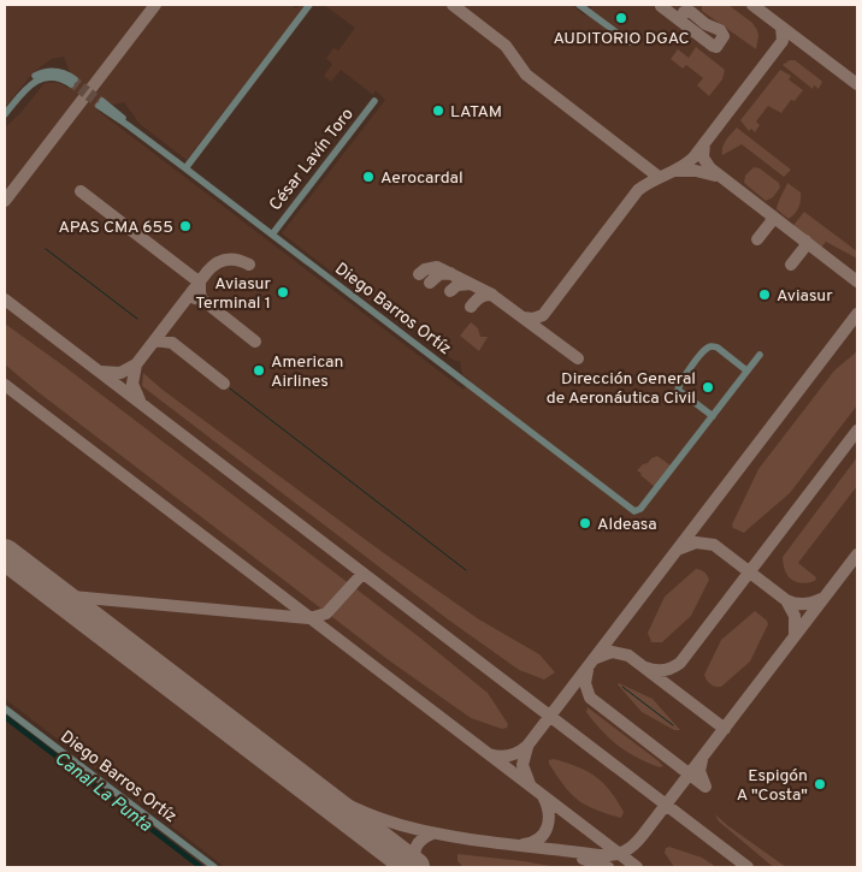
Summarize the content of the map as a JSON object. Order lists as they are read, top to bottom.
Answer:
{
  "streets": {
    "street": ["César Lavín Toro", "Diego Barros Ortíz"]
  },
  "crossings": [
    ["César Lavín Toro", "Diego Barros Ortíz"]
  ],
  "water": ["Canal La Punta"],
  "places": [
    "AUDITORIO DGAC",
    "LATAM",
    "Aerocardal",
    "APAS CMA 655",
    "Aviasur Terminal 1",
    "Aviasur",
    "American Airlines",
    "Dirección General de Aeronáutica Civil",
    "Aldeasa",
    "Espigón A \"Costa\""
  ]
}
